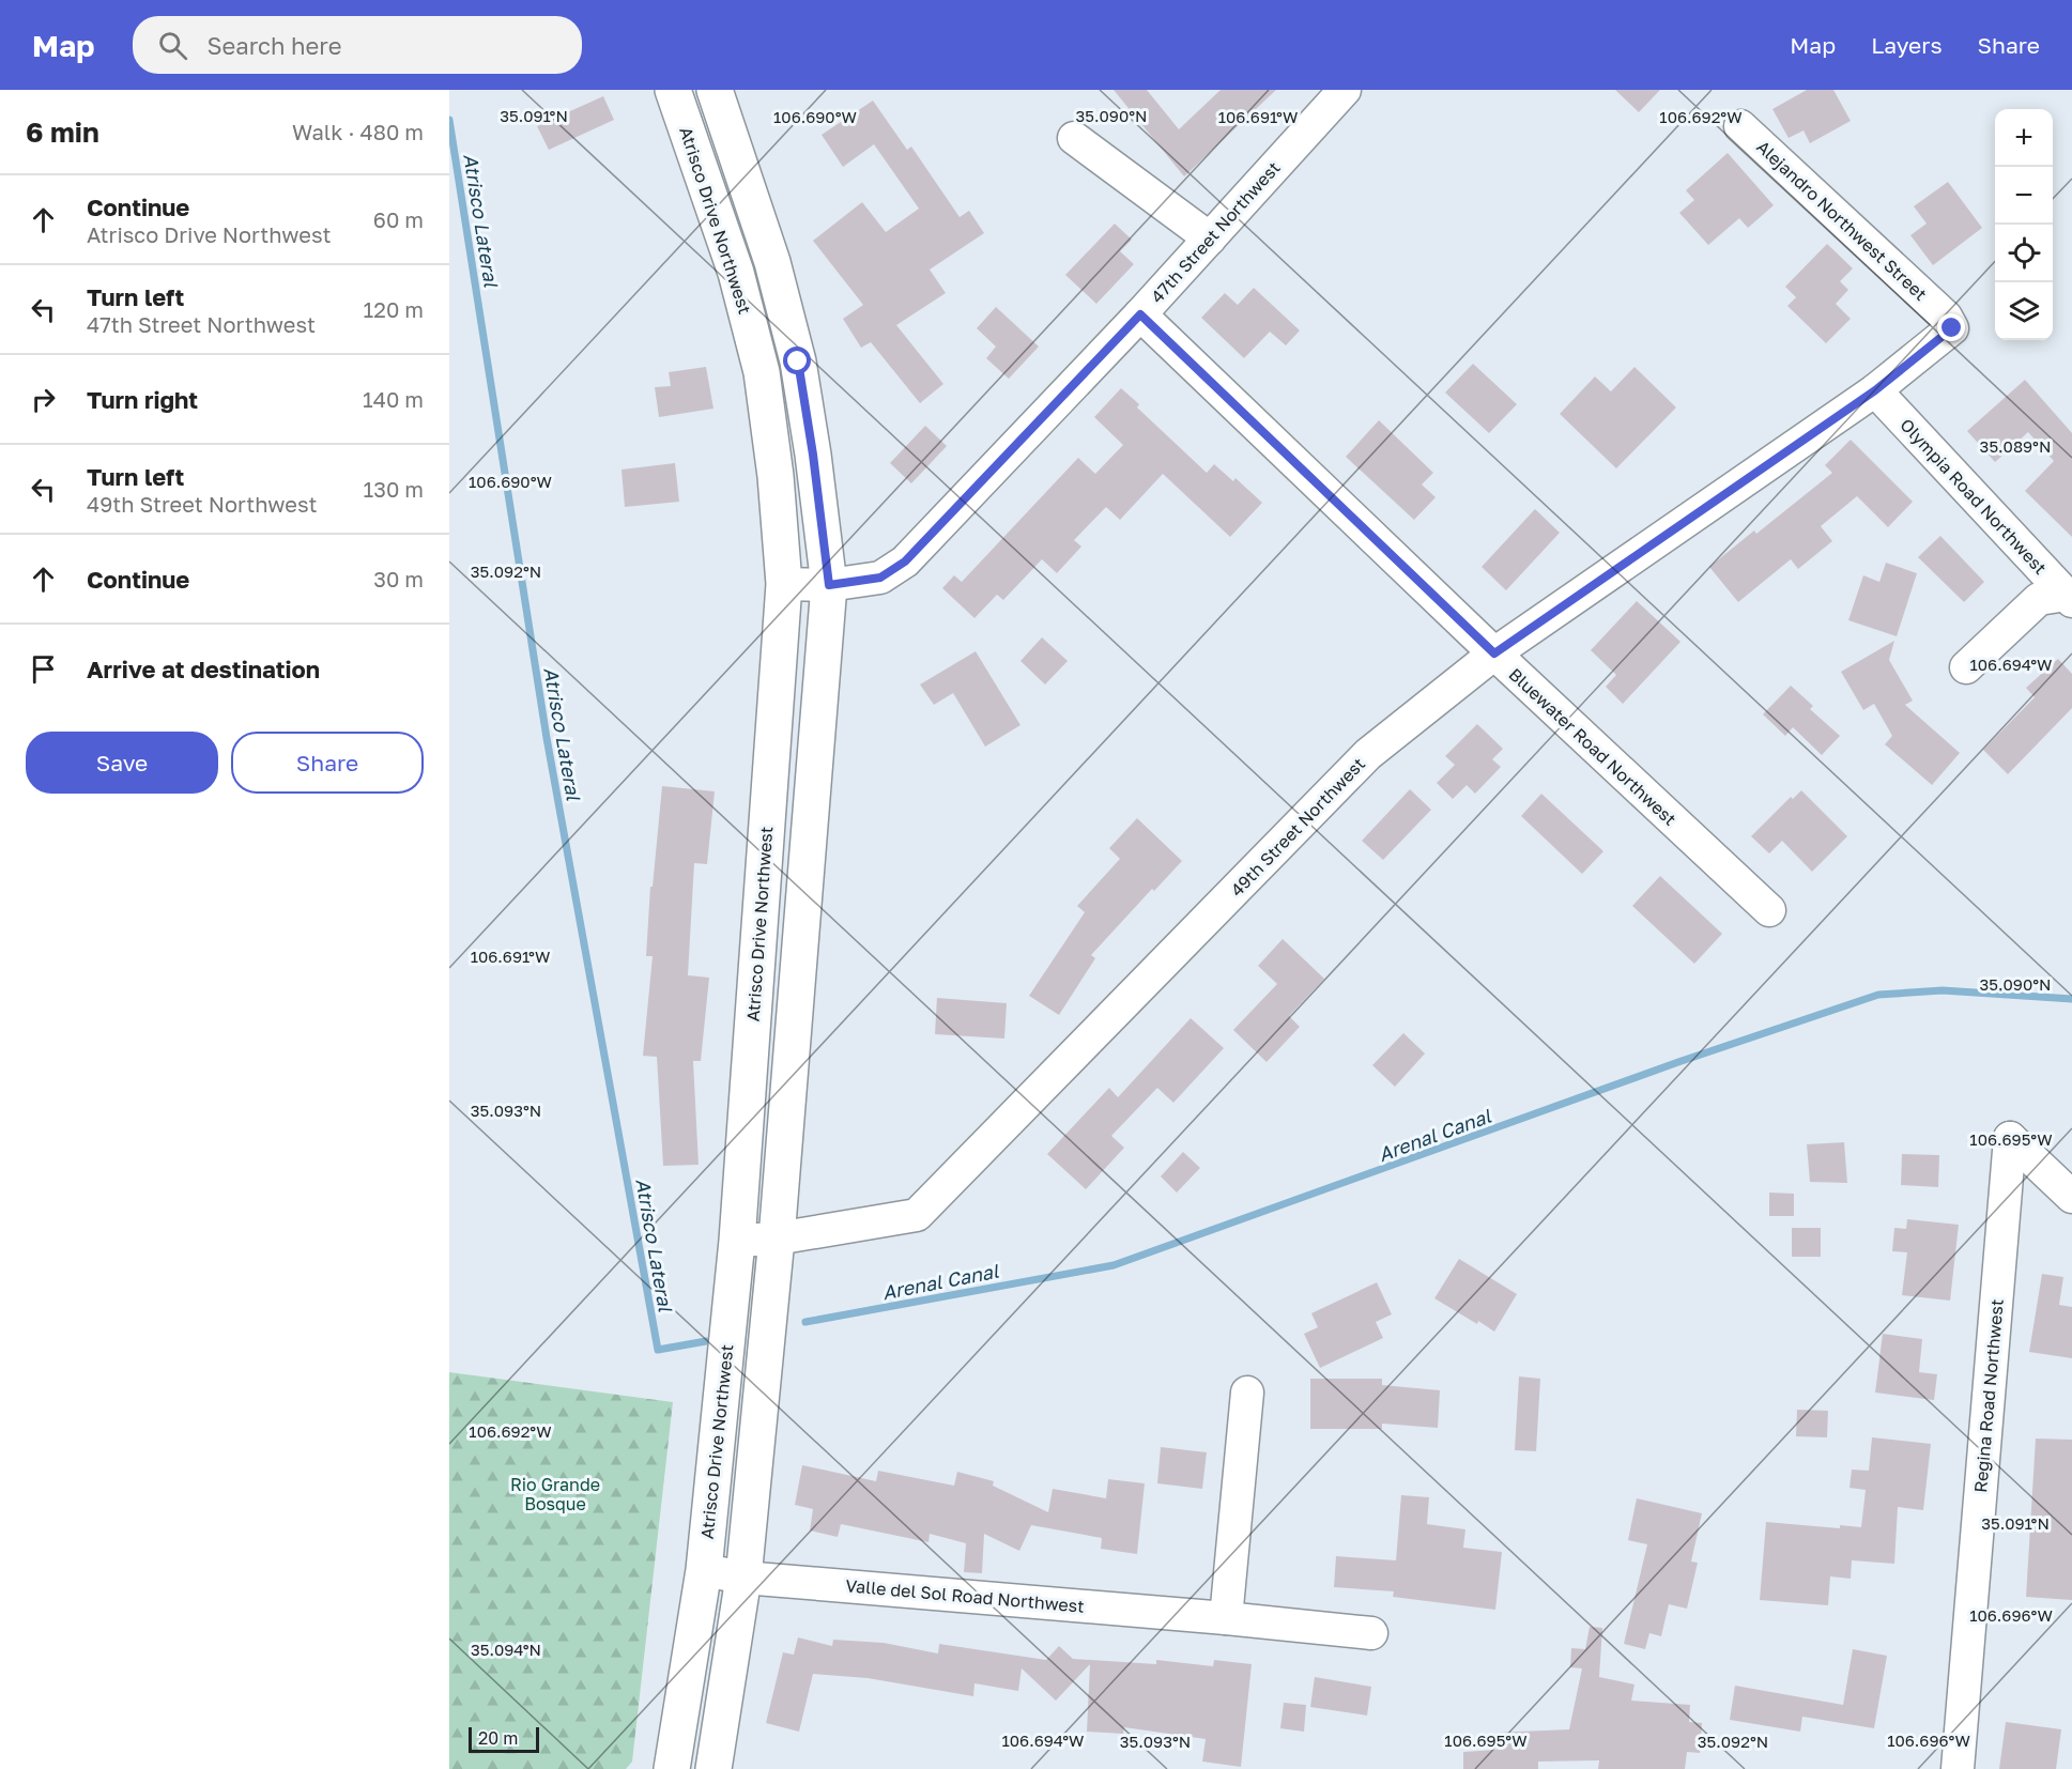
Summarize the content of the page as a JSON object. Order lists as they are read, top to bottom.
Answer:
{
  "streets": {
    "main road": ["Atrisco Drive Northwest"],
    "street": [
      "Alejandro Northwest Street",
      "47th Street Northwest",
      "Olympia Road Northwest",
      "Bluewater Road Northwest",
      "49th Street Northwest",
      "Regina Road Northwest",
      "Valle del Sol Road Northwest"
    ]
  },
  "crossings": [
    ["Atrisco Drive Northwest", "47th Street Northwest"],
    ["Atrisco Drive Northwest", "49th Street Northwest"],
    ["Atrisco Drive Northwest", "Valle del Sol Road Northwest"],
    ["Alejandro Northwest Street", "Olympia Road Northwest"],
    ["Alejandro Northwest Street", "49th Street Northwest"],
    ["47th Street Northwest", "Bluewater Road Northwest"],
    ["Olympia Road Northwest", "49th Street Northwest"],
    ["Bluewater Road Northwest", "49th Street Northwest"]
  ],
  "water": ["Atrisco Lateral", "Arenal Canal"],
  "parks": ["Rio Grande Bosque"],
  "scale_bar": "20 m",
  "page": {
    "header": "Map",
    "search": "Search here",
    "nav": ["Map", "Layers", "Share"],
    "heading": ["6 min", "Walk · 480 m"],
    "map_buttons": ["+", "−"],
    "list": [
      ["Continue", "Atrisco Drive Northwest", "60 m"],
      ["Turn left", "47th Street Northwest", "120 m"],
      ["Turn right", "140 m"],
      ["Turn left", "49th Street Northwest", "130 m"],
      ["Continue", "30 m"],
      "Arrive at destination"
    ],
    "buttons": ["Save", "Share"],
    "scale": "20 m"
  },
  "coordinates": [
    "35.091°N",
    "35.090°N",
    "106.690°W",
    "106.691°W",
    "106.692°W",
    "35.089°N",
    "35.092°N",
    "106.694°W",
    "35.093°N",
    "106.695°W",
    "106.696°W",
    "35.094°N"
  ]
}
